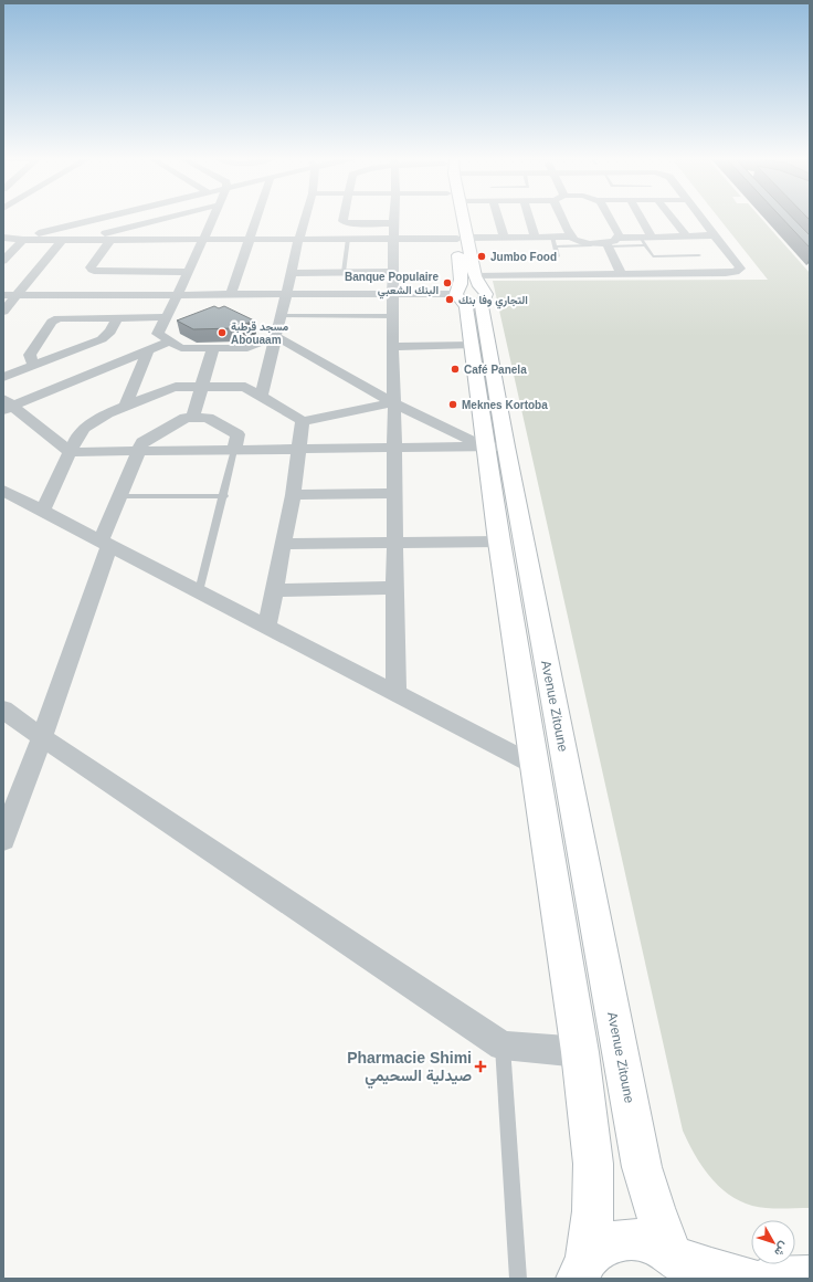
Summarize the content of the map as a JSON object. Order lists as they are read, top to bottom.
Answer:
{
  "streets": {
    "main road": ["Avenue Zitoune"]
  },
  "places": {
    "other": [
      "Jumbo Food",
      "Banque Populaire البنك الشعبي",
      "التجاري وفا بنك",
      "مسجد قرطبة Abouaam",
      "Café Panela",
      "Meknes Kortoba"
    ],
    "health": ["Pharmacie Shimi صيدلية السحيمي"]
  },
  "north": "bottom right"
}
